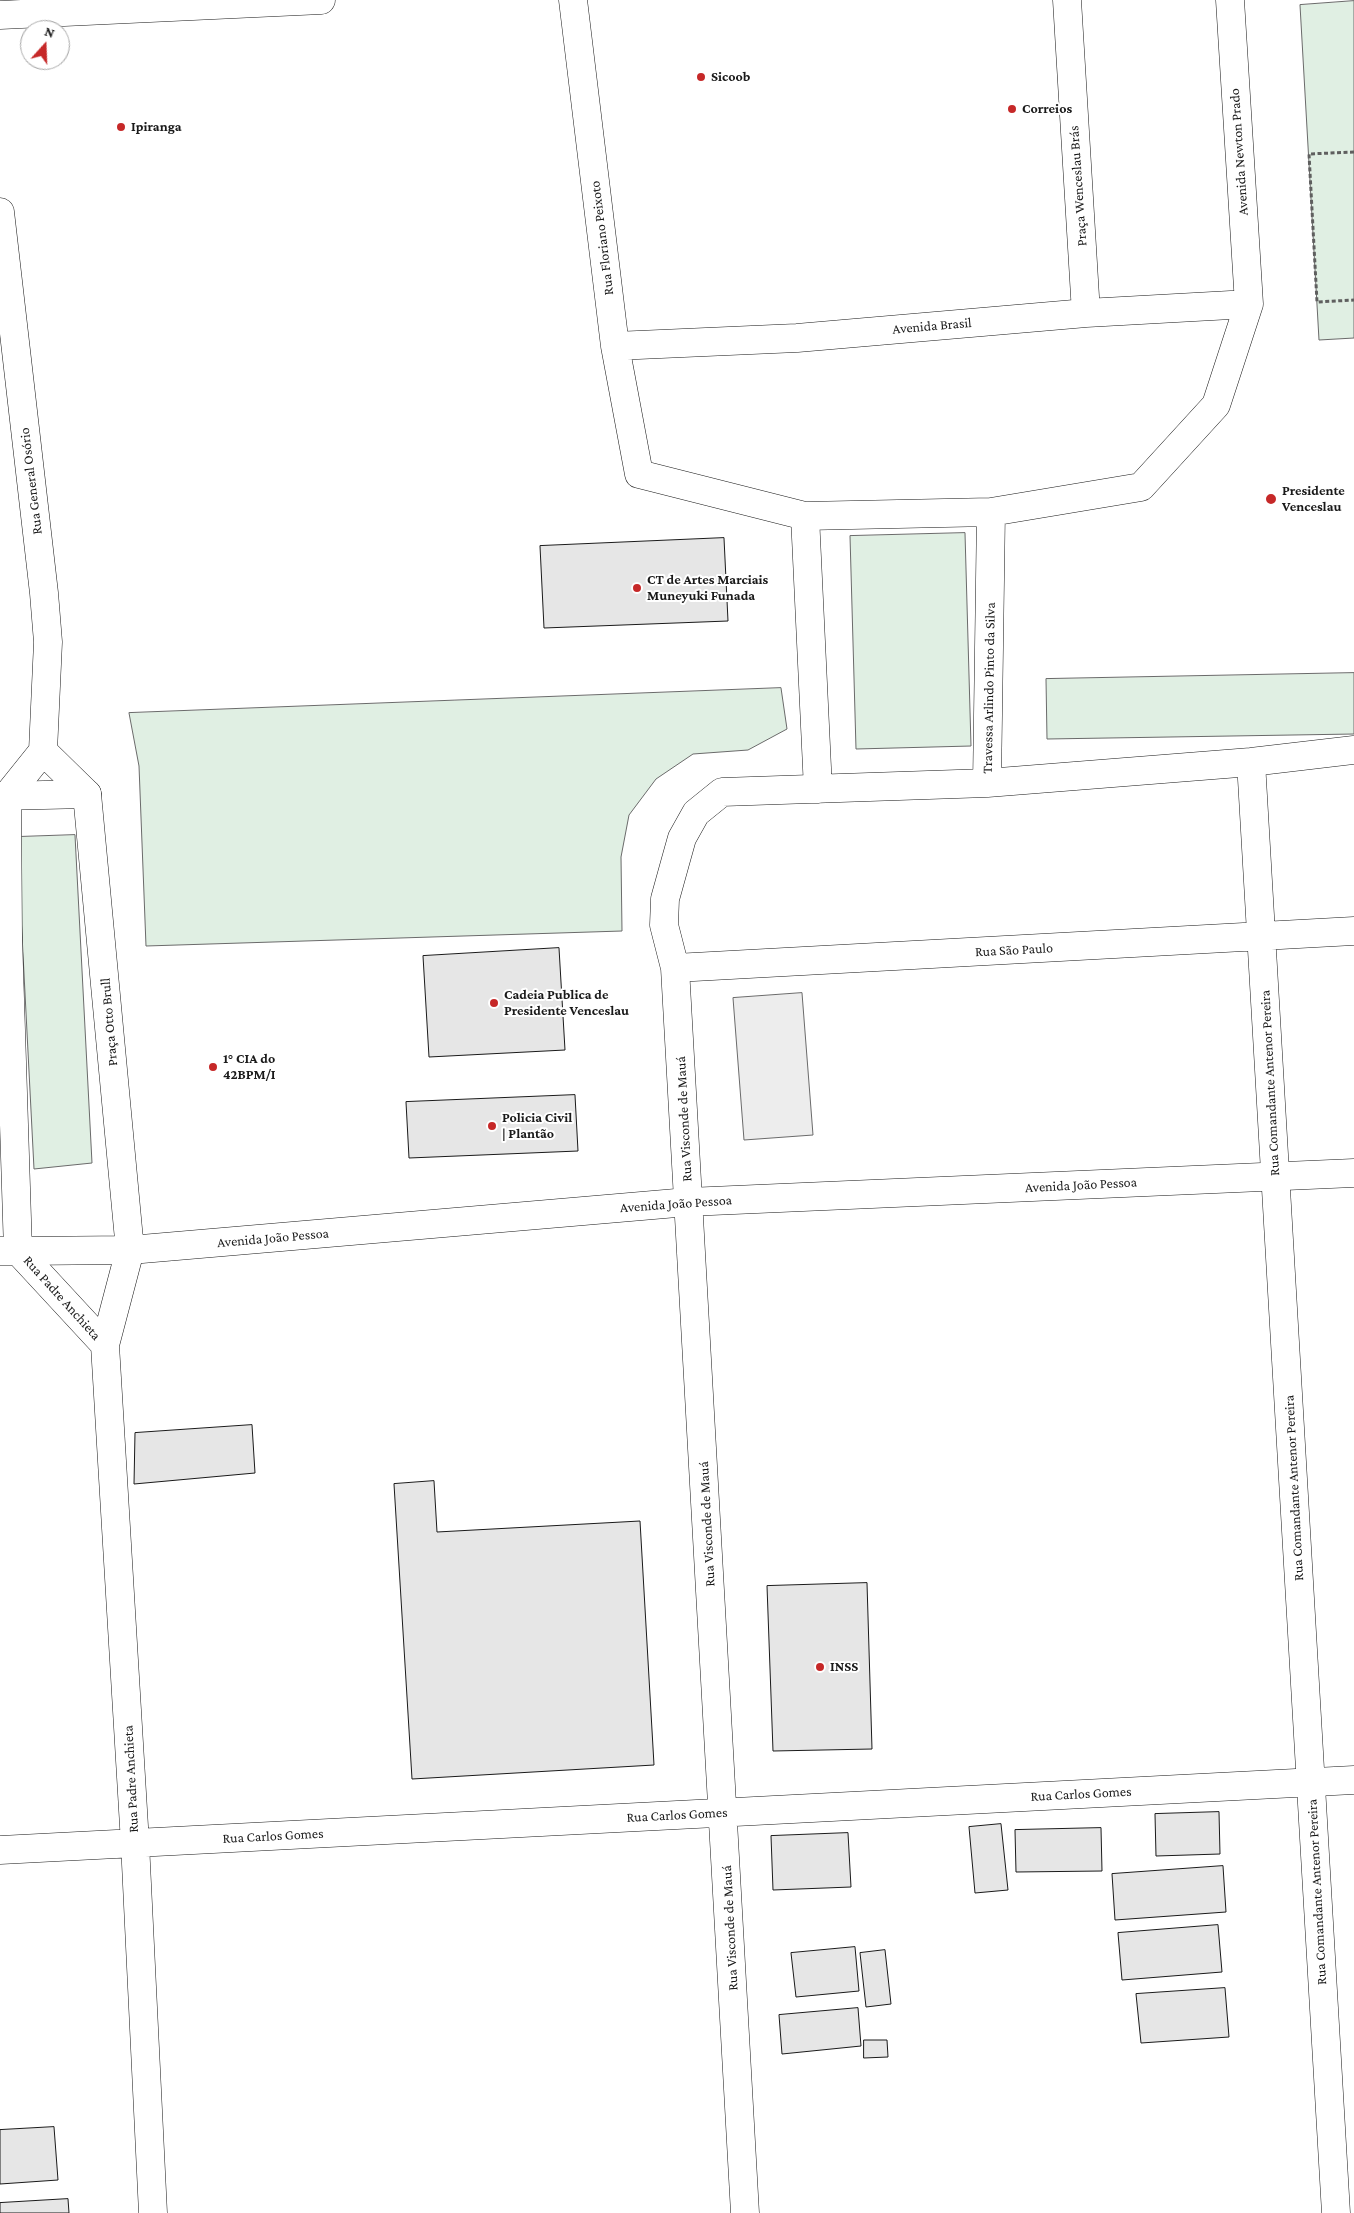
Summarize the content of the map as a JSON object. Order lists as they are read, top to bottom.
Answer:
{
  "streets": {
    "street": [
      "Avenida Newton Prado",
      "Praça Wenceslau Brás",
      "Rua Floriano Peixoto",
      "Avenida Brasil",
      "Rua General Osório",
      "Travessa Arlindo Pinto da Silva",
      "Rua São Paulo",
      "Praça Otto Brull",
      "Rua Comandante Antenor Pereira",
      "Rua Visconde de Mauá",
      "Avenida João Pessoa",
      "Rua Padre Anchieta",
      "Rua Carlos Gomes"
    ]
  },
  "crossings": [
    ["Avenida Newton Prado", "Avenida Brasil"],
    ["Praça Wenceslau Brás", "Avenida Brasil"],
    ["Rua Floriano Peixoto", "Avenida Brasil"],
    ["Travessa Arlindo Pinto da Silva", "Rua Visconde de Mauá"],
    ["Rua São Paulo", "Rua Comandante Antenor Pereira"],
    ["Rua São Paulo", "Rua Visconde de Mauá"],
    ["Praça Otto Brull", "Avenida João Pessoa"],
    ["Praça Otto Brull", "Rua Padre Anchieta"],
    ["Rua Comandante Antenor Pereira", "Avenida João Pessoa"],
    ["Rua Comandante Antenor Pereira", "Rua Carlos Gomes"],
    ["Rua Visconde de Mauá", "Avenida João Pessoa"],
    ["Rua Visconde de Mauá", "Rua Carlos Gomes"],
    ["Avenida João Pessoa", "Rua Padre Anchieta"],
    ["Rua Padre Anchieta", "Rua Carlos Gomes"]
  ],
  "places": [
    "Sicoob",
    "Correios",
    "Ipiranga",
    "Presidente Venceslau",
    "CT de Artes Marciais Muneyuki Funada",
    "Cadeia Publica de Presidente Venceslau",
    "1° CIA do 42BPM/I",
    "Policia Civil | Plantão",
    "INSS"
  ],
  "north": "top"
}
